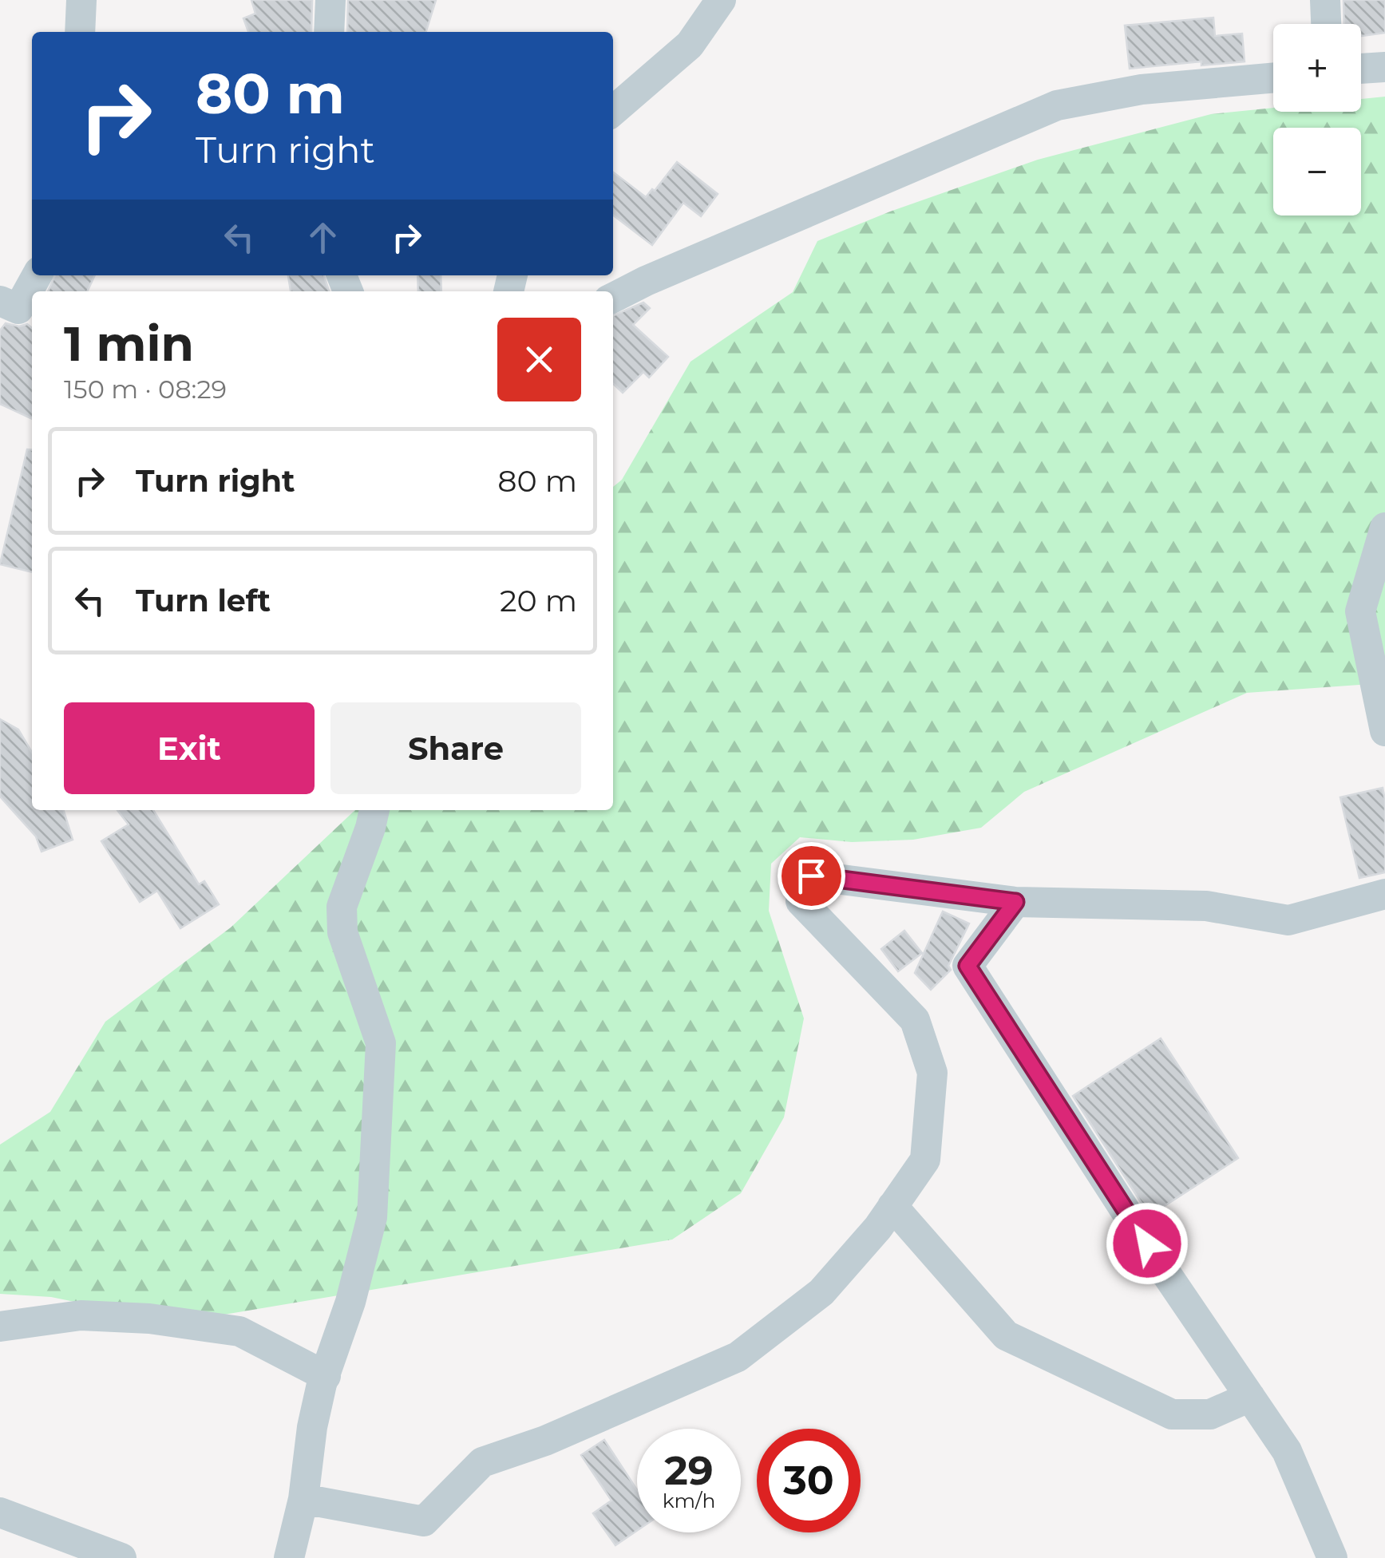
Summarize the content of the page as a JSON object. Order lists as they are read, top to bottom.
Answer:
{
  "page": {
    "map_buttons": ["+", "−"],
    "turn": ["80 m", "Turn right"],
    "heading": ["1 min", "150 m · 08:29"],
    "list": [
      {
        "name": "Turn right",
        "value": "80 m"
      },
      {
        "name": "Turn left",
        "value": "20 m"
      }
    ],
    "buttons": ["Exit", "Share"],
    "speed": "29 km/h",
    "limit": "30"
  }
}
